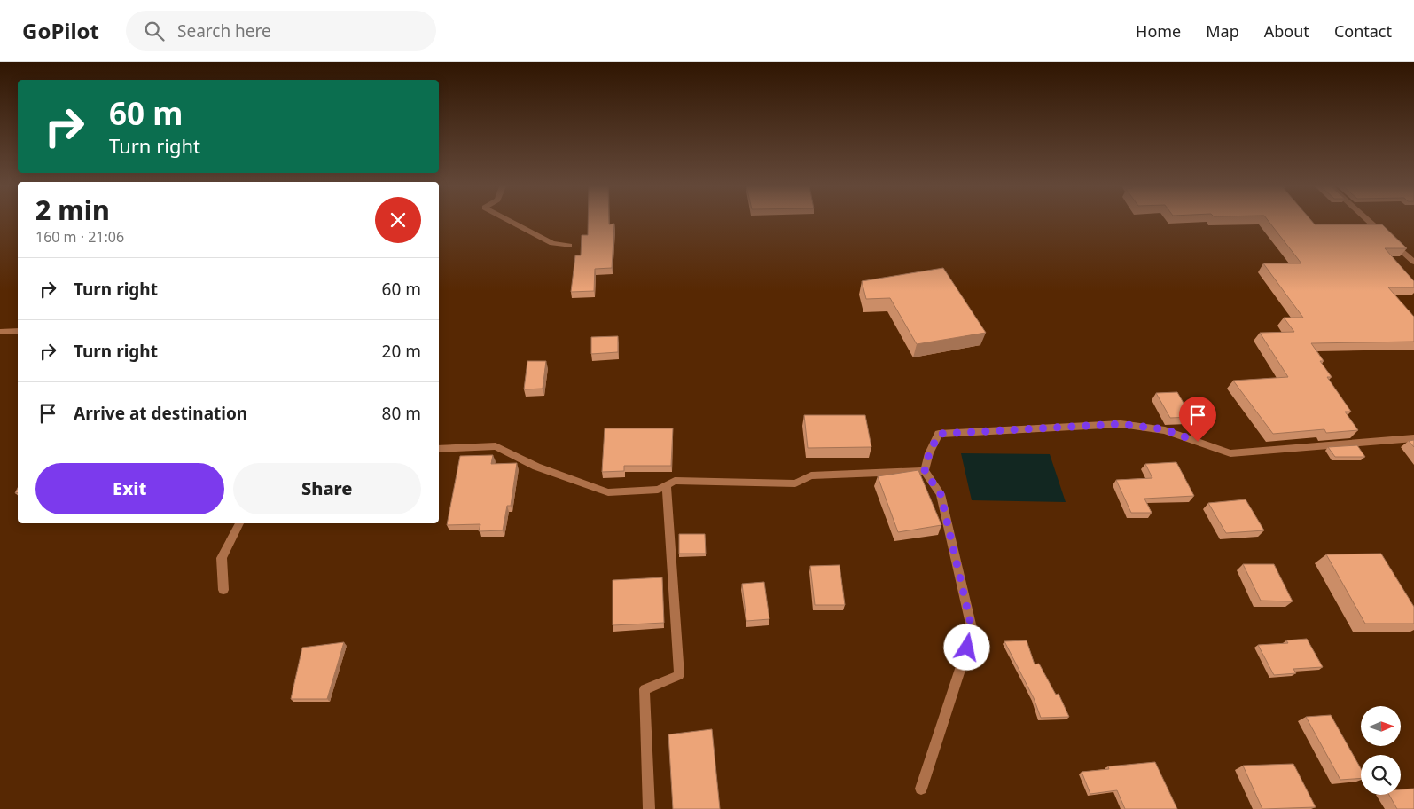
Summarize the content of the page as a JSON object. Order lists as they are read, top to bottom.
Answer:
{
  "north": "right",
  "page": {
    "header": "GoPilot",
    "search": "Search here",
    "nav": [
      "Home",
      "Map",
      "About",
      "Contact"
    ],
    "turn": ["60 m", "Turn right"],
    "heading": ["2 min", "160 m · 21:06"],
    "list": [
      {
        "name": "Turn right",
        "value": "60 m"
      },
      {
        "name": "Turn right",
        "value": "20 m"
      },
      {
        "name": "Arrive at destination",
        "value": "80 m"
      }
    ],
    "buttons": ["Exit", "Share"]
  }
}
